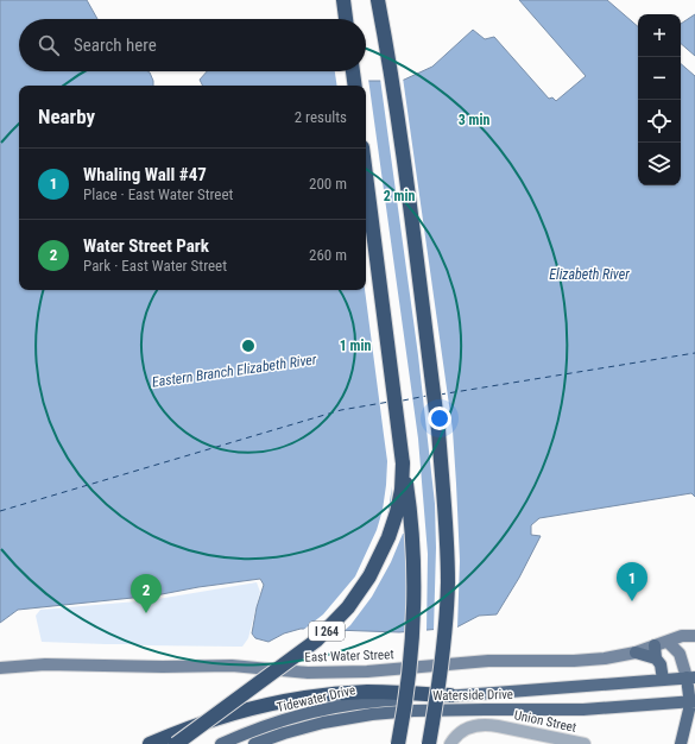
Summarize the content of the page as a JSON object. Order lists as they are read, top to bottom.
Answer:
{
  "streets": {
    "highway": ["I 264"],
    "main road": ["East Water Street", "Waterside Drive", "Tidewater Drive"],
    "street": ["Union Street"]
  },
  "crossings": [
    ["Waterside Drive", "Tidewater Drive"]
  ],
  "water": ["Elizabeth River", "Eastern Branch Elizabeth River"],
  "page": {
    "map_buttons": ["+", "−"],
    "search": "Search here",
    "heading": ["Nearby", "2 results"],
    "list": [
      {
        "mark": "1",
        "name": "Whaling Wall #47",
        "note": "Place · East Water Street",
        "value": "200 m"
      },
      {
        "mark": "2",
        "name": "Water Street Park",
        "note": "Park · East Water Street",
        "value": "260 m"
      }
    ],
    "pins": ["1", "2"]
  },
  "rings": ["3 min", "2 min", "1 min"]
}
